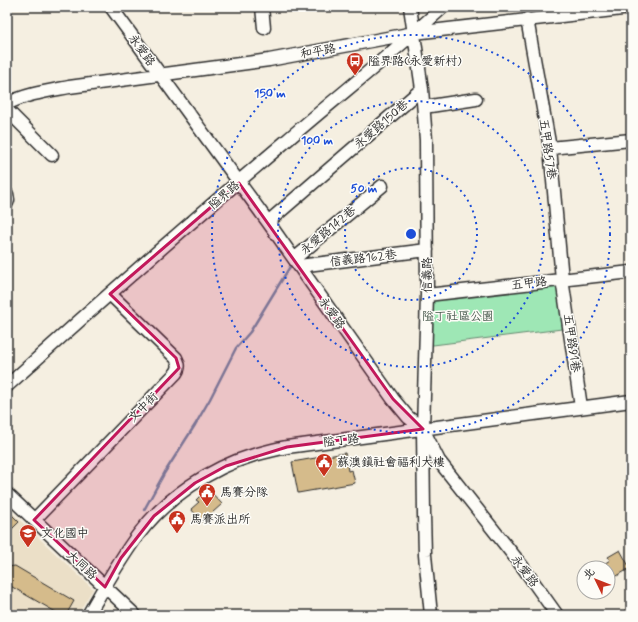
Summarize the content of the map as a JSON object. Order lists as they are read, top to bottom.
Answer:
{
  "streets": {
    "street": [
      "永愛路",
      "和平路",
      "永愛路150巷",
      "五甲路57巷",
      "隘界路",
      "永愛路142巷",
      "信義路162巷",
      "信義路",
      "五甲路",
      "五甲路91巷",
      "文中街",
      "隘丁路",
      "大同路"
    ]
  },
  "crossings": [
    ["永愛路", "和平路"],
    ["永愛路", "永愛路150巷"],
    ["永愛路", "隘界路"],
    ["永愛路", "永愛路142巷"],
    ["永愛路", "信義路162巷"],
    ["永愛路", "信義路"],
    ["永愛路", "隘丁路"],
    ["和平路", "五甲路57巷"],
    ["和平路", "隘界路"],
    ["和平路", "信義路"],
    ["永愛路150巷", "信義路"],
    ["五甲路57巷", "五甲路"],
    ["五甲路57巷", "五甲路91巷"],
    ["隘界路", "信義路"],
    ["隘界路", "文中街"],
    ["永愛路142巷", "信義路162巷"],
    ["信義路162巷", "信義路"],
    ["信義路", "五甲路"],
    ["信義路", "隘丁路"],
    ["五甲路", "五甲路91巷"],
    ["五甲路91巷", "隘丁路"],
    ["文中街", "大同路"],
    ["隘丁路", "大同路"]
  ],
  "parks": ["隘丁社區公園"],
  "places": {
    "bus stop": ["隘界路(永愛新村)"],
    "public building": ["蘇澳鎮社會福利大樓", "馬賽分隊", "馬賽派出所"],
    "school or university": ["文化國中"]
  },
  "north": "top left",
  "rings": ["150 m", "100 m", "50 m"]
}
